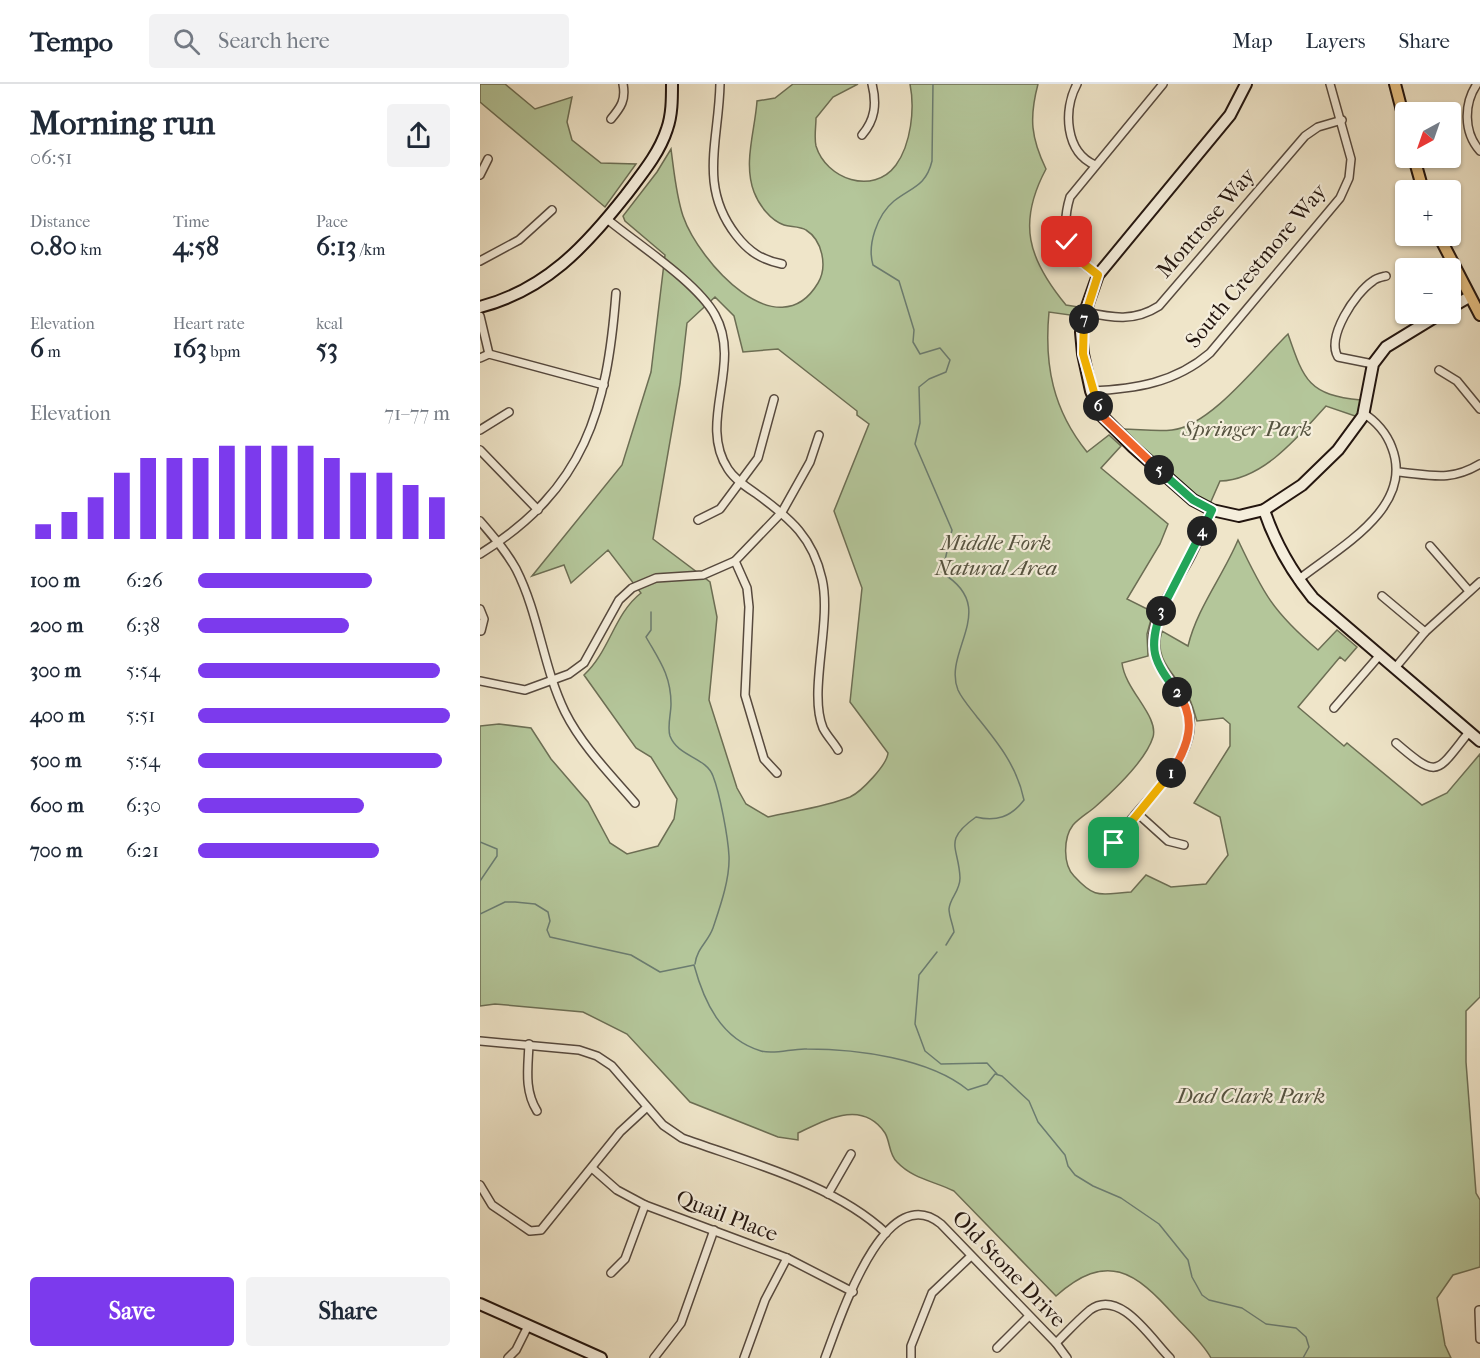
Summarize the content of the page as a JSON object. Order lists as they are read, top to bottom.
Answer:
{
  "streets": {
    "street": [
      "Montrose Way",
      "South Crestmore Way",
      "Quail Place",
      "Old Stone Drive"
    ]
  },
  "crossings": [
    ["Montrose Way", "South Crestmore Way"],
    ["Quail Place", "Old Stone Drive"]
  ],
  "parks": ["Springer Park", "Middle Fork Natural Area", "Dad Clark Park"],
  "north": "bottom left",
  "page": {
    "header": "Tempo",
    "search": "Search here",
    "nav": ["Map", "Layers", "Share"],
    "heading": ["Morning run", "06:51"],
    "map_buttons": ["+", "−"],
    "stats": [
      ["Distance", "0.80 km"],
      ["Time", "4:58"],
      ["Pace", "6:13 /km"],
      ["Elevation", "6 m"],
      ["Heart rate", "163 bpm"],
      ["kcal", "53"]
    ],
    "pins": [
      "7",
      "6",
      "5",
      "4",
      "3",
      "2",
      "1"
    ],
    "chart": ["Elevation", "71–77 m"],
    "list": [
      {
        "name": "100 m",
        "note": "6:26"
      },
      {
        "name": "200 m",
        "note": "6:38"
      },
      {
        "name": "300 m",
        "note": "5:54"
      },
      {
        "name": "400 m",
        "note": "5:51"
      },
      {
        "name": "500 m",
        "note": "5:54"
      },
      {
        "name": "600 m",
        "note": "6:30"
      },
      {
        "name": "700 m",
        "note": "6:21"
      }
    ],
    "buttons": ["Save", "Share"]
  }
}
